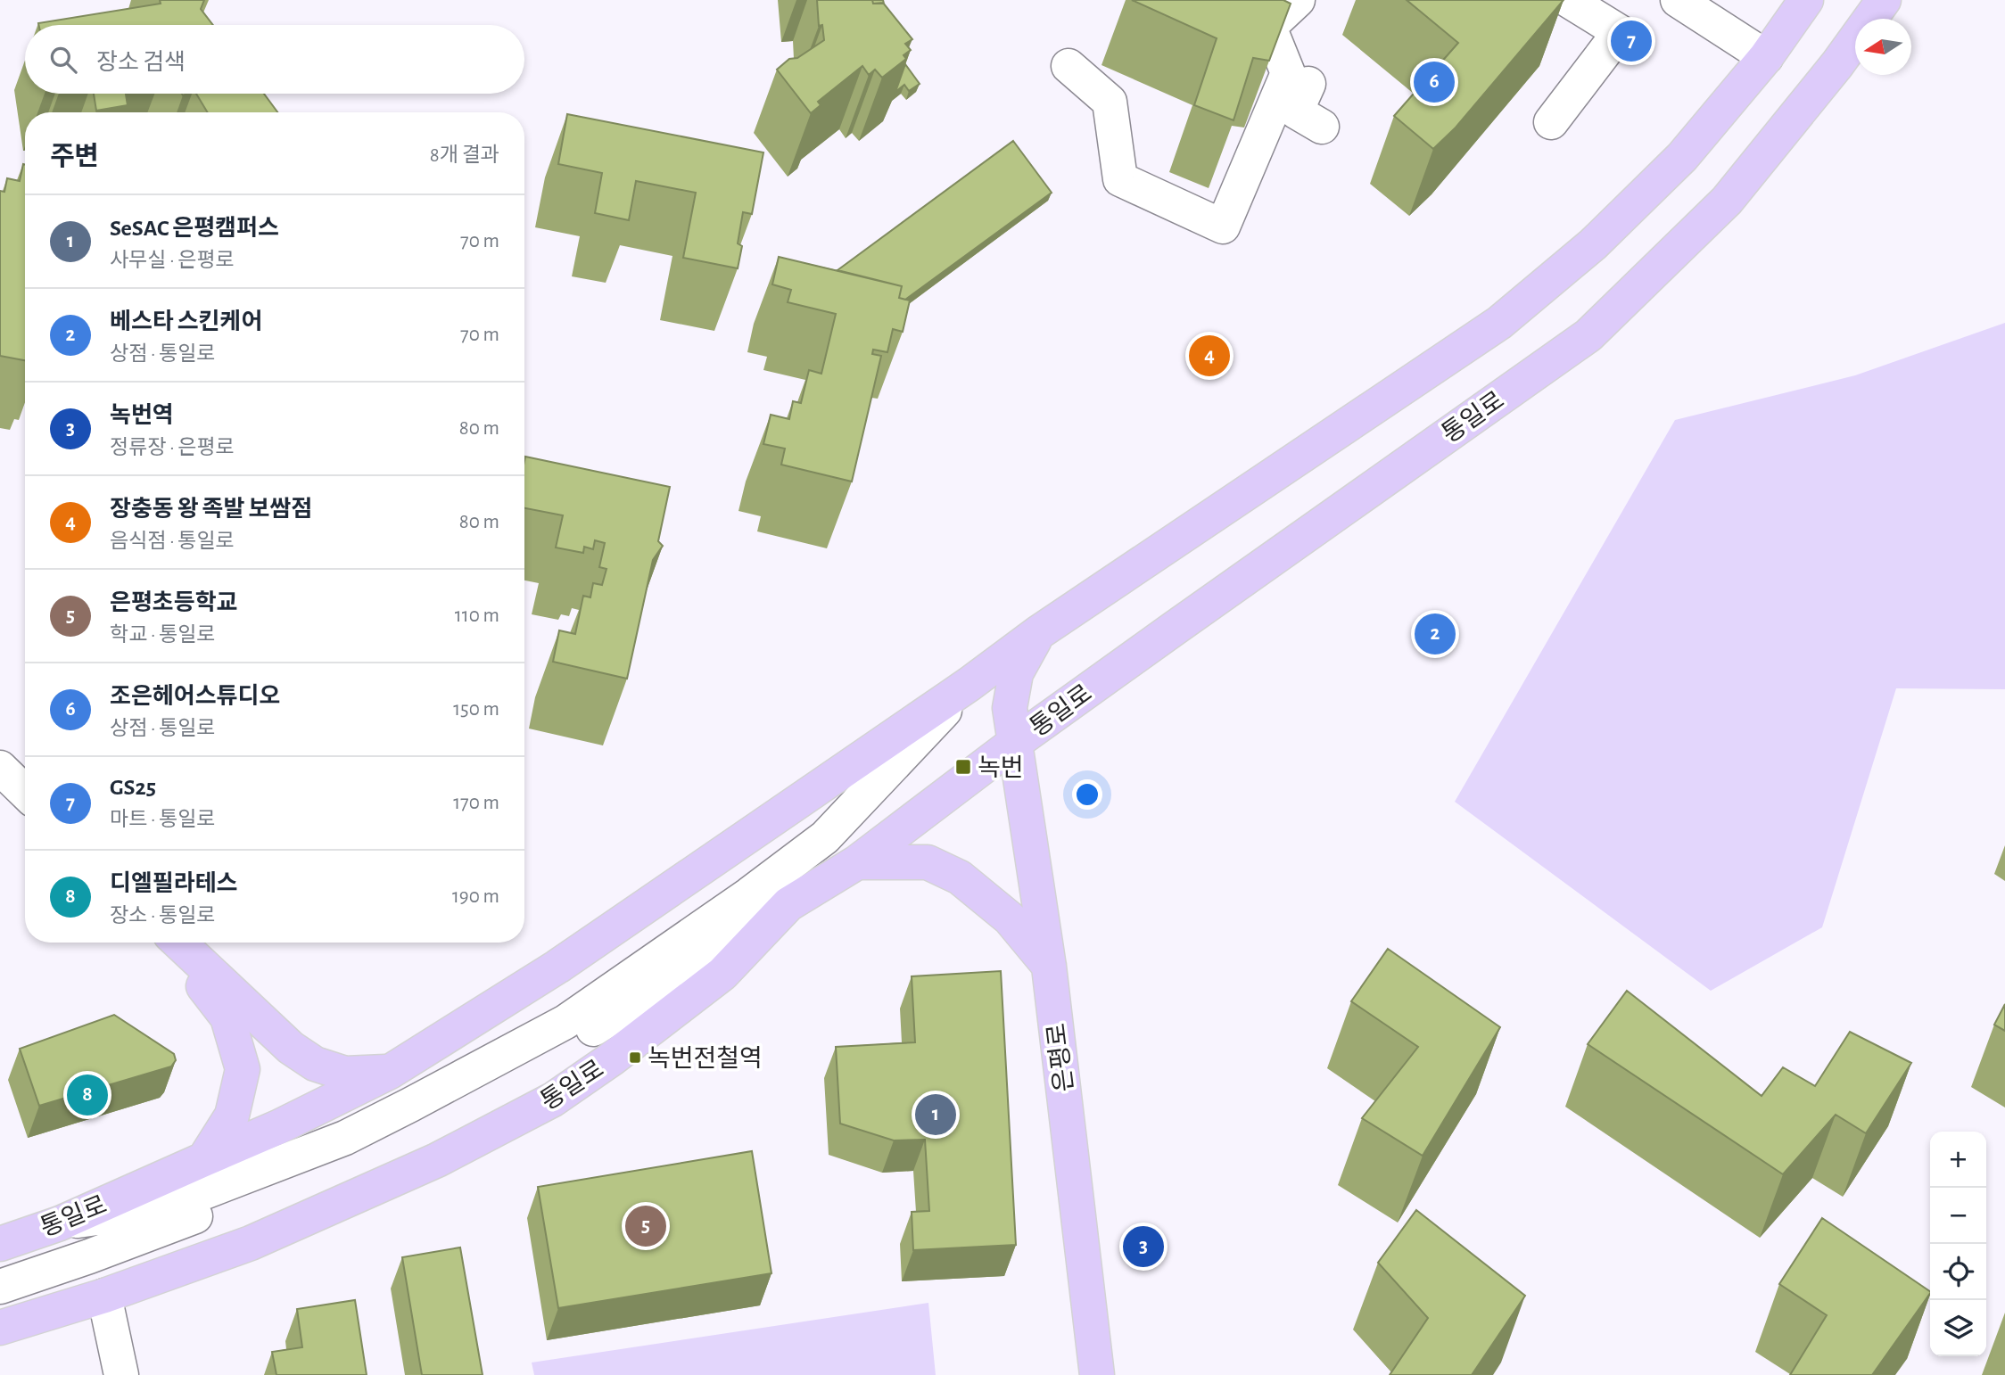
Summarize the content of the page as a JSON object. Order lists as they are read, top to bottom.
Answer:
{
  "streets": {
    "main road": ["통일로", "은평로"]
  },
  "crossings": [
    ["통일로", "은평로"]
  ],
  "places": {
    "transit": ["녹번", "녹번전철역"]
  },
  "north": "left",
  "page": {
    "pins": [
      "7",
      "6",
      "4",
      "2",
      "8",
      "1",
      "5",
      "3"
    ],
    "search": "장소 검색",
    "heading": ["주변", "8개 결과"],
    "list": [
      {
        "mark": "1",
        "name": "SeSAC 은평캠퍼스",
        "note": "사무실 · 은평로",
        "value": "70 m"
      },
      {
        "mark": "2",
        "name": "베스타 스킨케어",
        "note": "상점 · 통일로",
        "value": "70 m"
      },
      {
        "mark": "3",
        "name": "녹번역",
        "note": "정류장 · 은평로",
        "value": "80 m"
      },
      {
        "mark": "4",
        "name": "장충동 왕 족발 보쌈점",
        "note": "음식점 · 통일로",
        "value": "80 m"
      },
      {
        "mark": "5",
        "name": "은평초등학교",
        "note": "학교 · 통일로",
        "value": "110 m"
      },
      {
        "mark": "6",
        "name": "조은헤어스튜디오",
        "note": "상점 · 통일로",
        "value": "150 m"
      },
      {
        "mark": "7",
        "name": "GS25",
        "note": "마트 · 통일로",
        "value": "170 m"
      },
      {
        "mark": "8",
        "name": "디엘필라테스",
        "note": "장소 · 통일로",
        "value": "190 m"
      }
    ],
    "map_buttons": ["+", "−"]
  }
}
